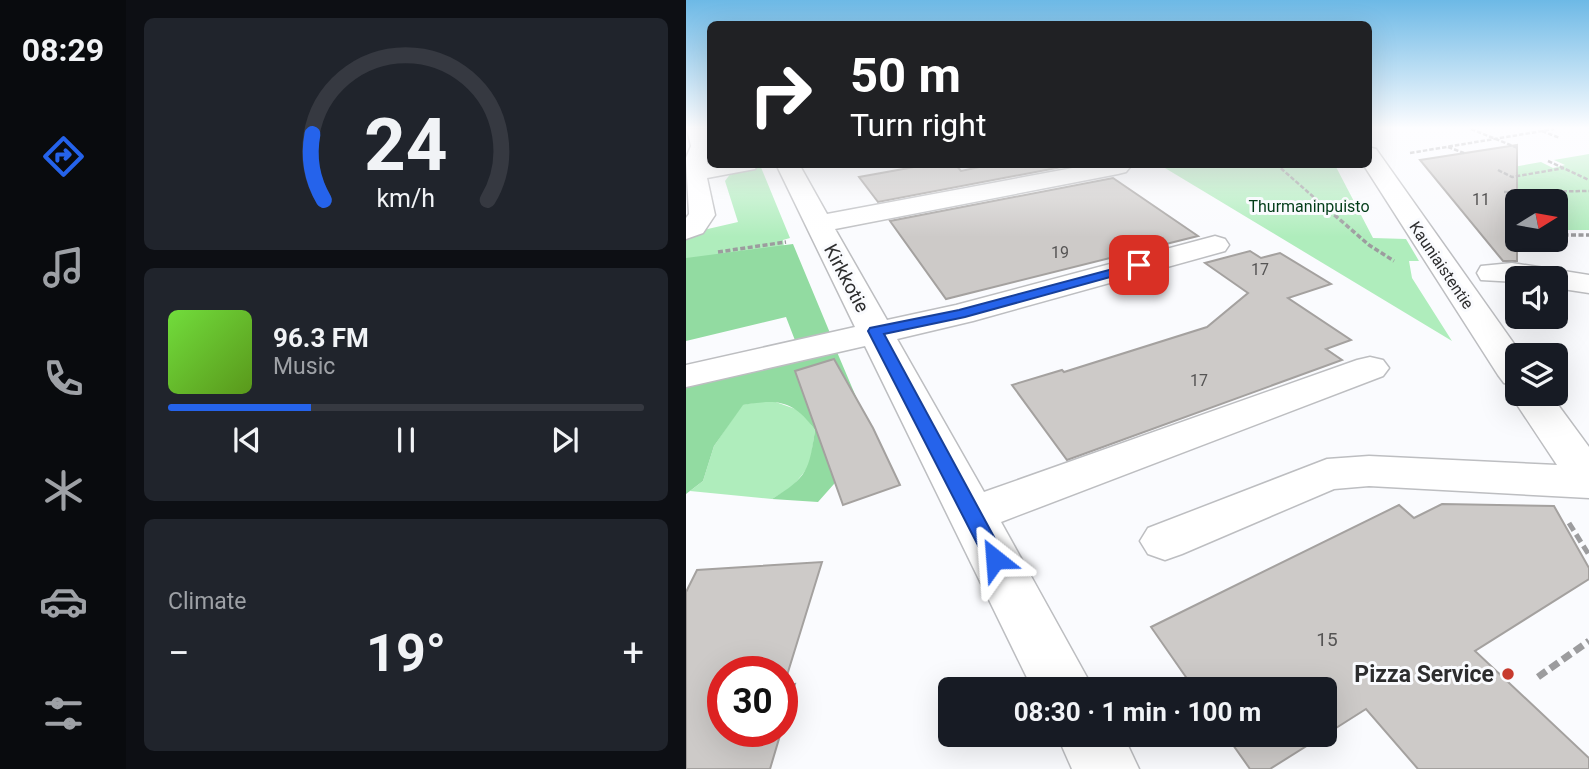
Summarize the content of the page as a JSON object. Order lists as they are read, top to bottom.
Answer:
{
  "streets": {
    "street": ["Kauniaistentie", "Kirkkotie"]
  },
  "parks": ["Thurmaninpuisto"],
  "places": ["Pizza Service"],
  "house_numbers": [
    "11",
    "19",
    "17",
    "17",
    "15"
  ],
  "north": "right",
  "page": {
    "tabs": "08:29",
    "turn": ["50 m", "Turn right"],
    "song": ["96.3 FM", "Music"],
    "tile": "Climate",
    "heat": ["−", "19°", "+"],
    "limit": "30",
    "trip": "08:30 · 1 min · 100 m",
    "gauge": ["24", "km/h"]
  }
}
